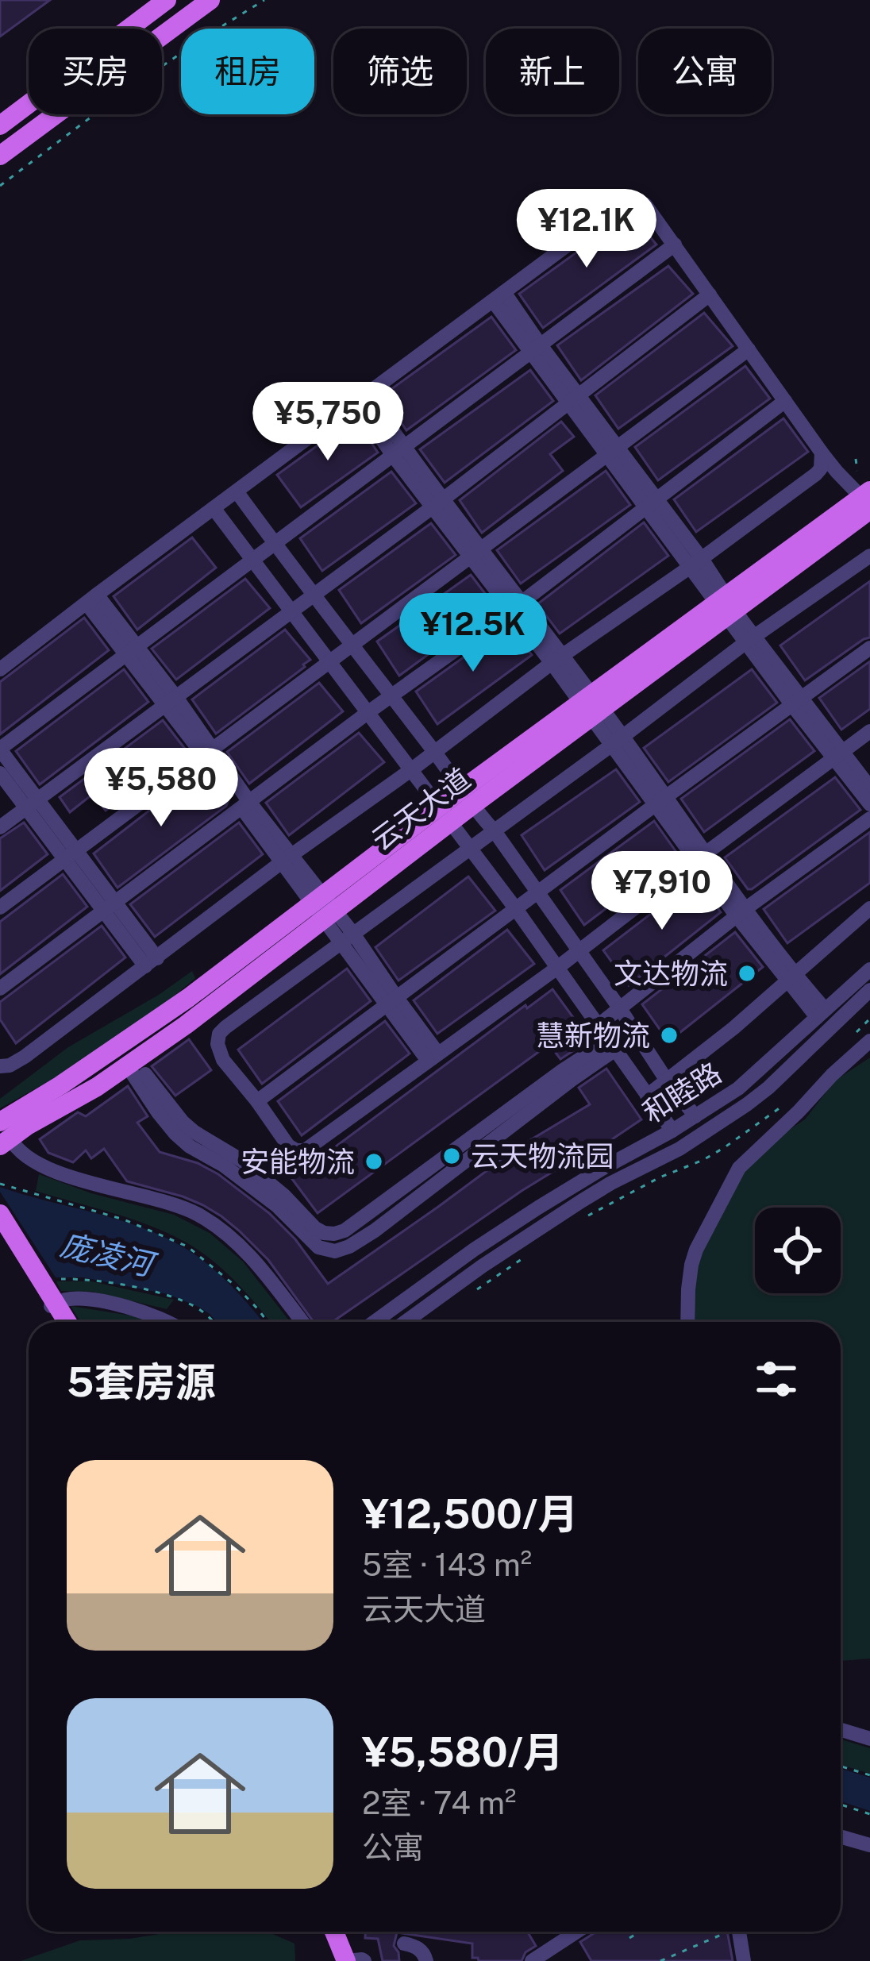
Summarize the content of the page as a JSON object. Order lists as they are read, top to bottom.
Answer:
{
  "streets": {
    "main road": ["云天大道"],
    "street": ["和睦路"]
  },
  "water": ["庞凌河"],
  "places": [
    "文达物流",
    "慧新物流",
    "云天物流园",
    "安能物流"
  ],
  "page": {
    "chip": [
      "买房",
      "租房",
      "筛选",
      "新上",
      "公寓"
    ],
    "price": [
      "¥12.1K",
      "¥5,750",
      "¥12.5K",
      "¥5,580",
      "¥7,910"
    ],
    "heading": "5套房源",
    "list": [
      {
        "name": "¥12,500/月",
        "note": "5室 · 143 m² · 云天大道"
      },
      {
        "name": "¥5,580/月",
        "note": "2室 · 74 m² · 公寓"
      }
    ]
  }
}
